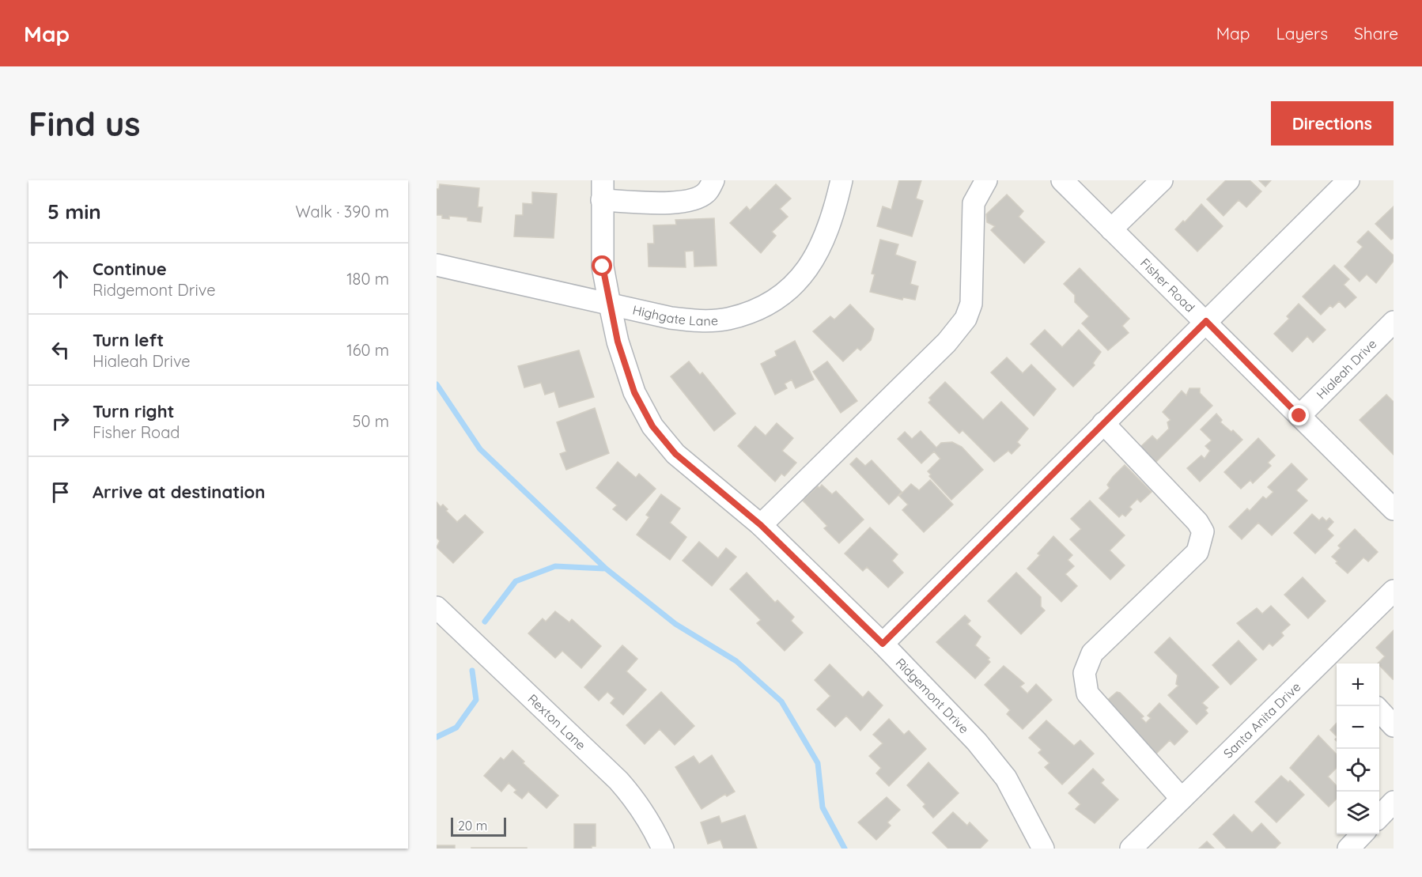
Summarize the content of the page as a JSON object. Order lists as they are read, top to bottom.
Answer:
{
  "streets": {
    "street": [
      "Fisher Road",
      "Highgate Lane",
      "Hialeah Drive",
      "Ridgemont Drive",
      "Santa Anita Drive",
      "Rexton Lane"
    ]
  },
  "crossings": [
    ["Fisher Road", "Hialeah Drive"],
    ["Highgate Lane", "Ridgemont Drive"]
  ],
  "scale_bar": "20 m",
  "page": {
    "header": "Map",
    "nav": ["Map", "Layers", "Share"],
    "buttons": "Directions",
    "title": "Find us",
    "heading": ["5 min", "Walk · 390 m"],
    "list": [
      ["Continue", "Ridgemont Drive", "180 m"],
      ["Turn left", "Hialeah Drive", "160 m"],
      ["Turn right", "Fisher Road", "50 m"],
      "Arrive at destination"
    ],
    "map_buttons": ["+", "−"],
    "scale": "20 m"
  }
}
